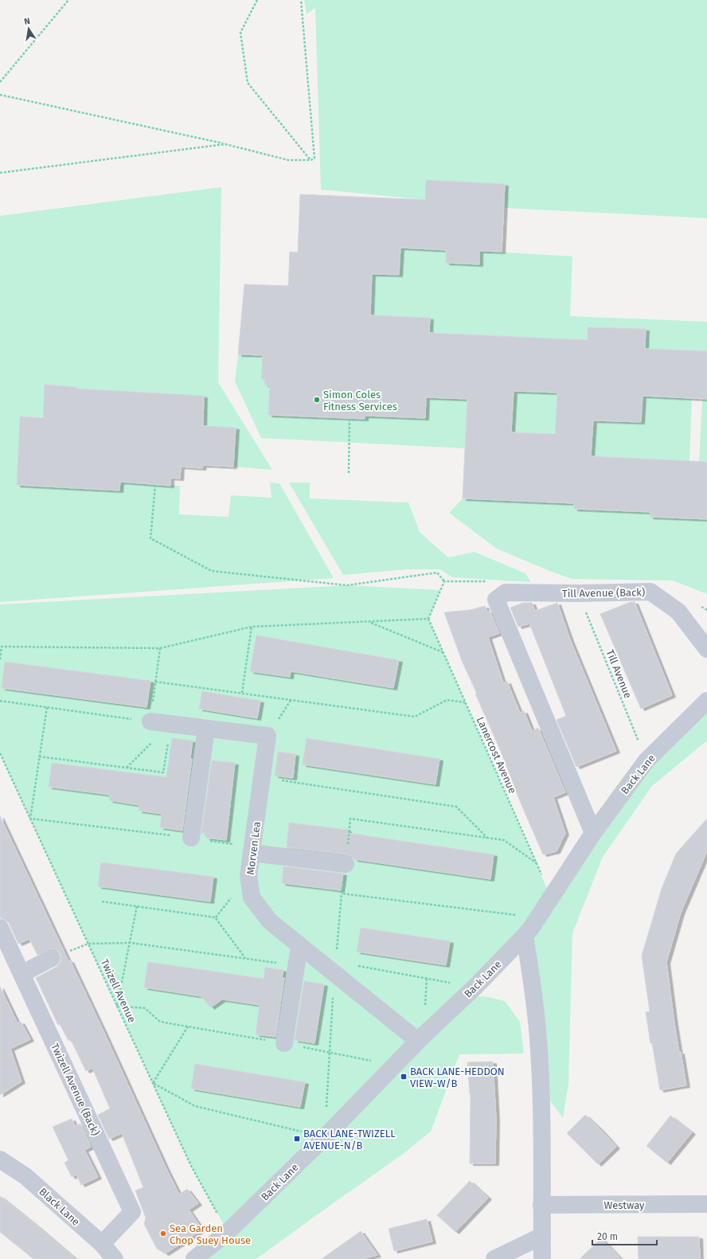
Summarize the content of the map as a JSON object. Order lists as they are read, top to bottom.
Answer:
{
  "streets": {
    "street": [
      "Till Avenue (Back)",
      "Back Lane",
      "Morven Lea",
      "Twizell Avenue (Back)",
      "Westway",
      "Black Lane"
    ],
    "path": ["Till Avenue", "Lanercost Avenue", "Twizell Avenue"]
  },
  "crossings": [
    ["Till Avenue (Back)", "Till Avenue"],
    ["Till Avenue (Back)", "Back Lane"],
    ["Till Avenue", "Back Lane"],
    ["Lanercost Avenue", "Back Lane"],
    ["Back Lane", "Morven Lea"],
    ["Back Lane", "Twizell Avenue"],
    ["Twizell Avenue (Back)", "Black Lane"]
  ],
  "places": {
    "other": ["Simon Coles Fitness Services", "Sea Garden Chop Suey House"],
    "transit": ["BACK LANE-HEDDON VIEW-W/B", "BACK LANE-TWIZELL AVENUE-N/B"]
  },
  "scale_bar": "20 m",
  "north": "top"
}
